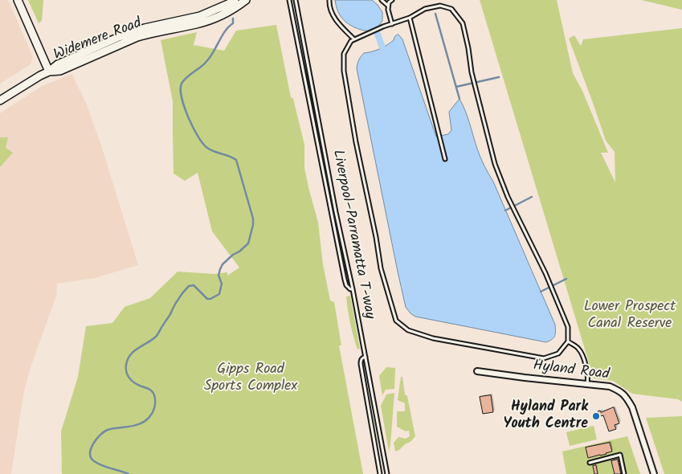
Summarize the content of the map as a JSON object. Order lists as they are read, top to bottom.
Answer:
{
  "streets": {
    "main road": ["Widemere Road"],
    "street": ["Hyland Road"],
    "lane": ["Liverpool–Parramatta T-way"]
  },
  "parks": ["Lower Prospect Canal Reserve", "Gipps Road Sports Complex"],
  "places": ["Hyland Park Youth Centre"]
}
